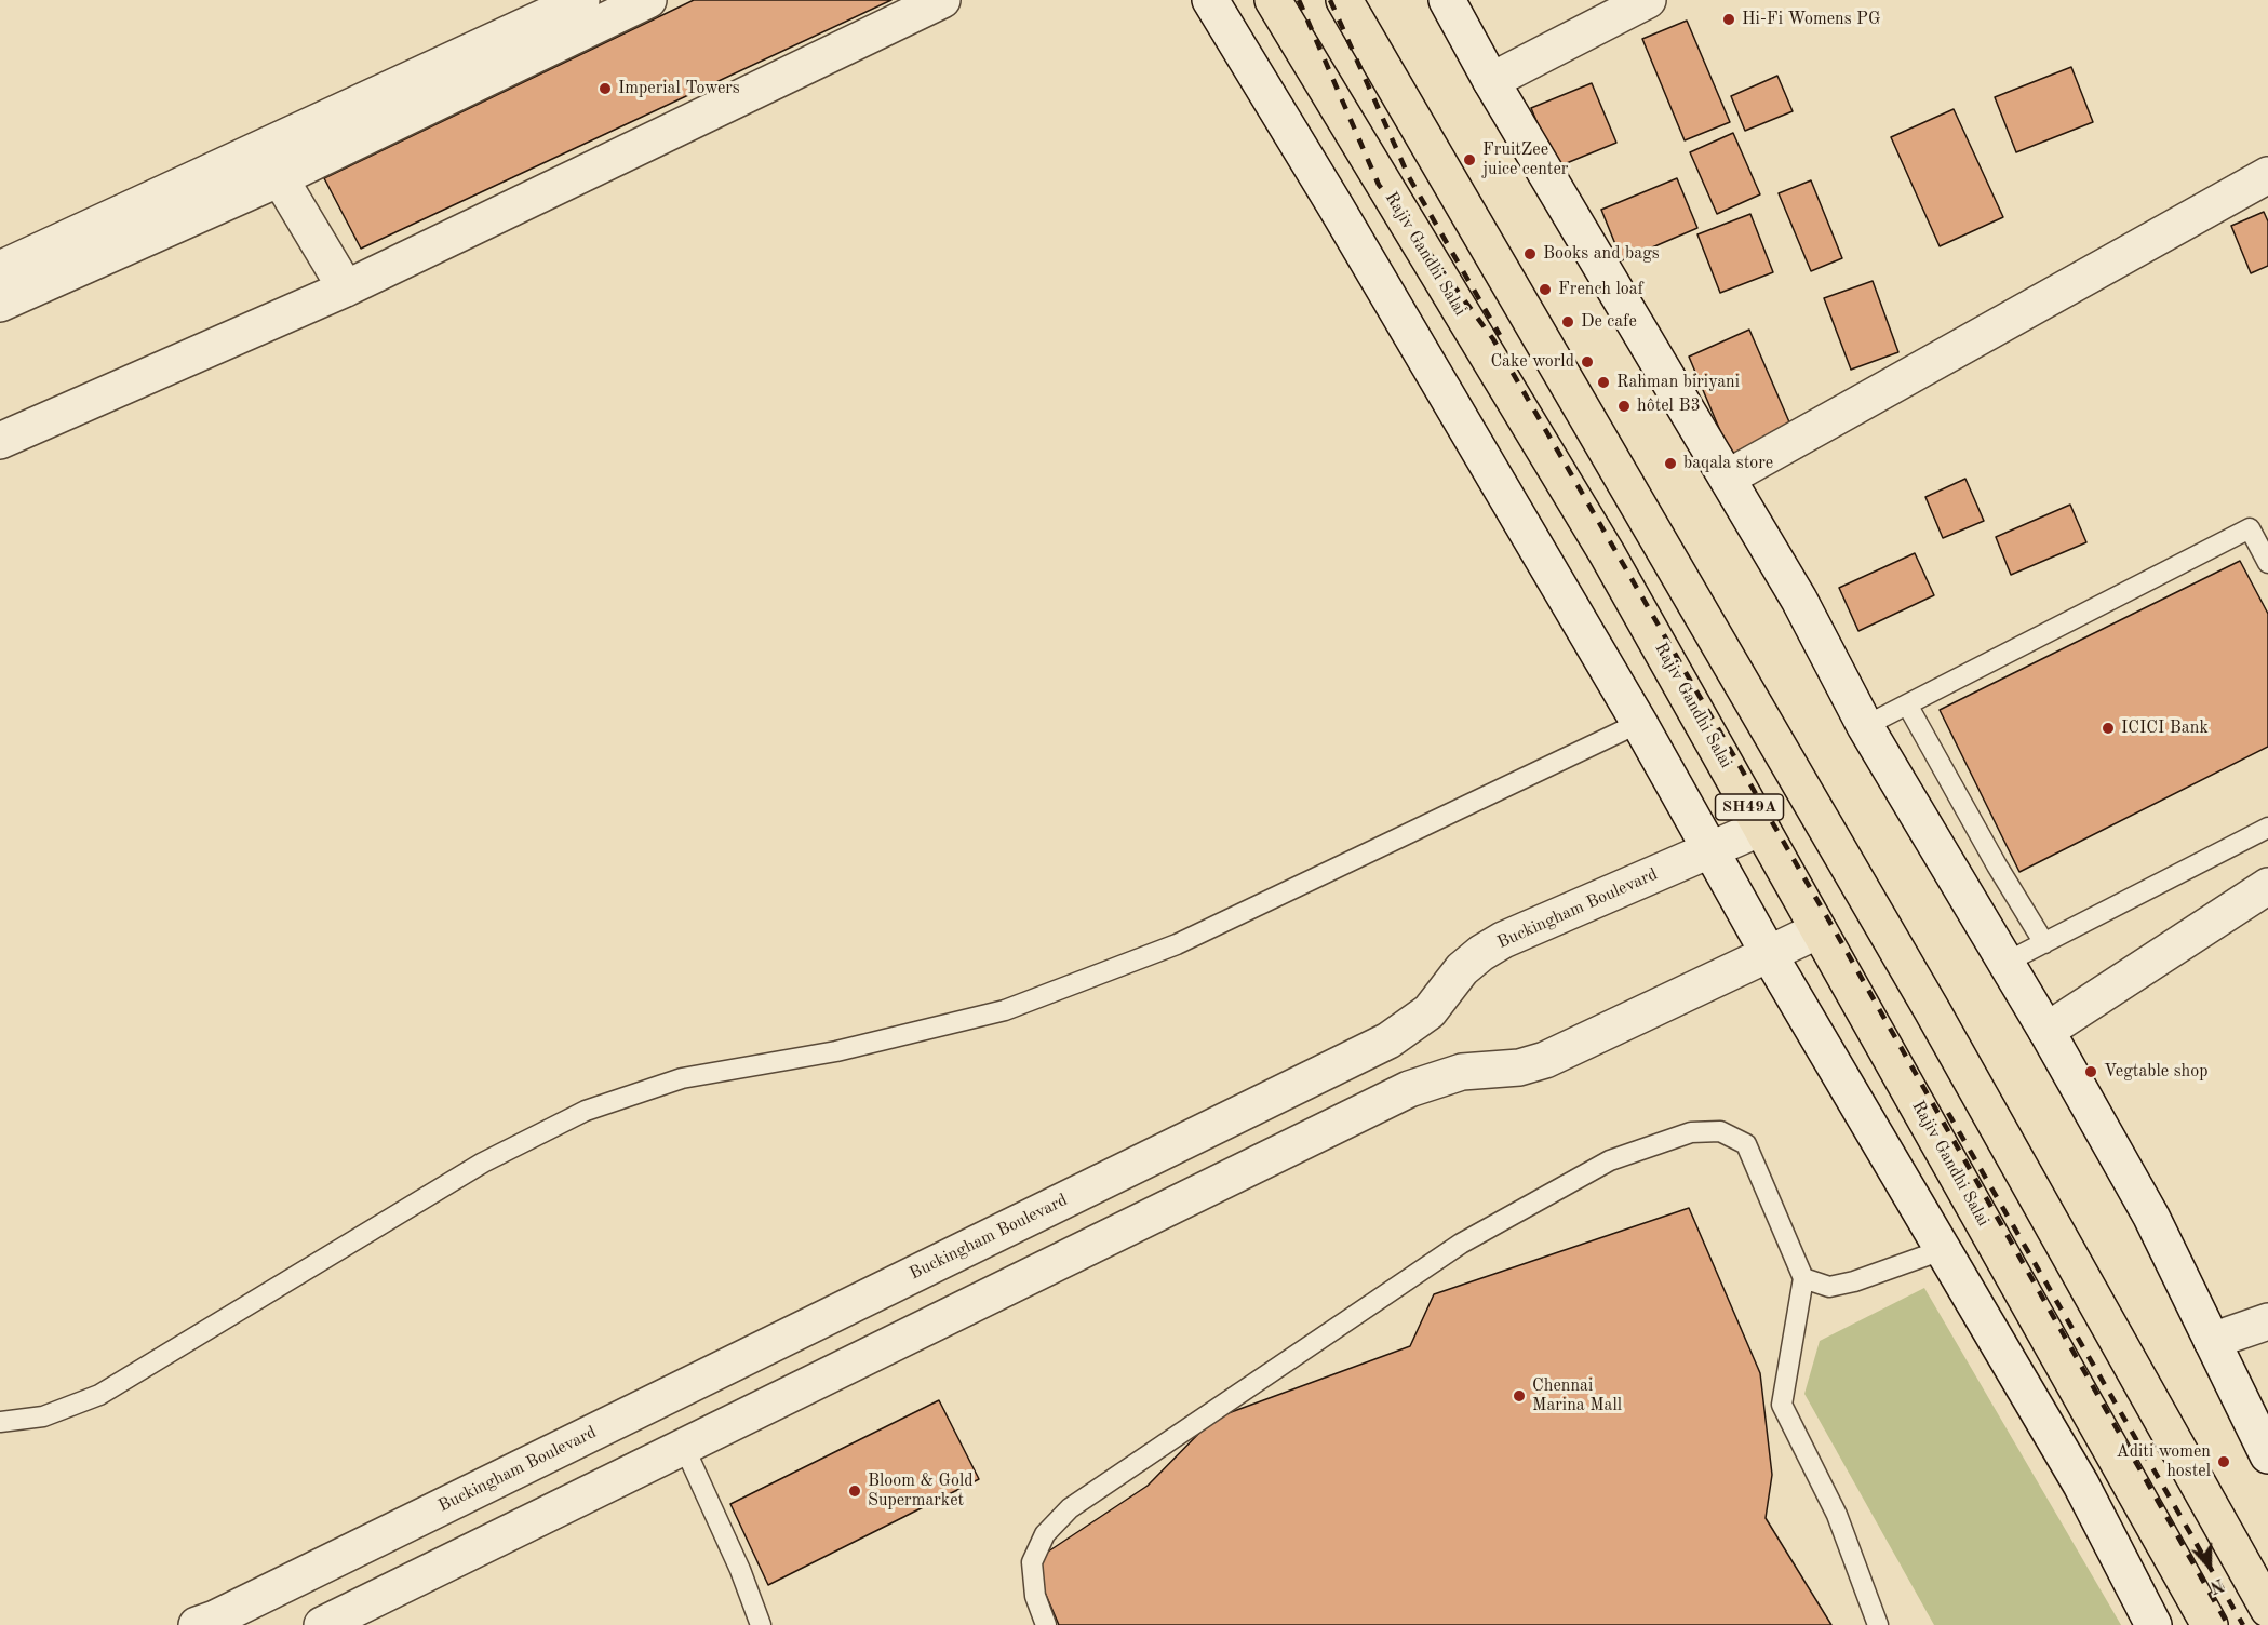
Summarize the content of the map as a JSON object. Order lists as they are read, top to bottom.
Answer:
{
  "streets": {
    "main road": ["Rajiv Gandhi Salai", "SH49A"],
    "street": ["Buckingham Boulevard"]
  },
  "crossings": [
    ["Rajiv Gandhi Salai", "Buckingham Boulevard"]
  ],
  "places": [
    "Hi-Fi Womens PG",
    "Imperial Towers",
    "FruitZee juice center",
    "Books and bags",
    "French loaf",
    "De cafe",
    "Cake world",
    "Rahman biriyani",
    "hôtel B3",
    "baqala store",
    "ICICI Bank",
    "Vegtable shop",
    "Chennai Marina Mall",
    "Aditi women hostel",
    "Bloom & Gold Supermarket"
  ],
  "north": "bottom"
}
